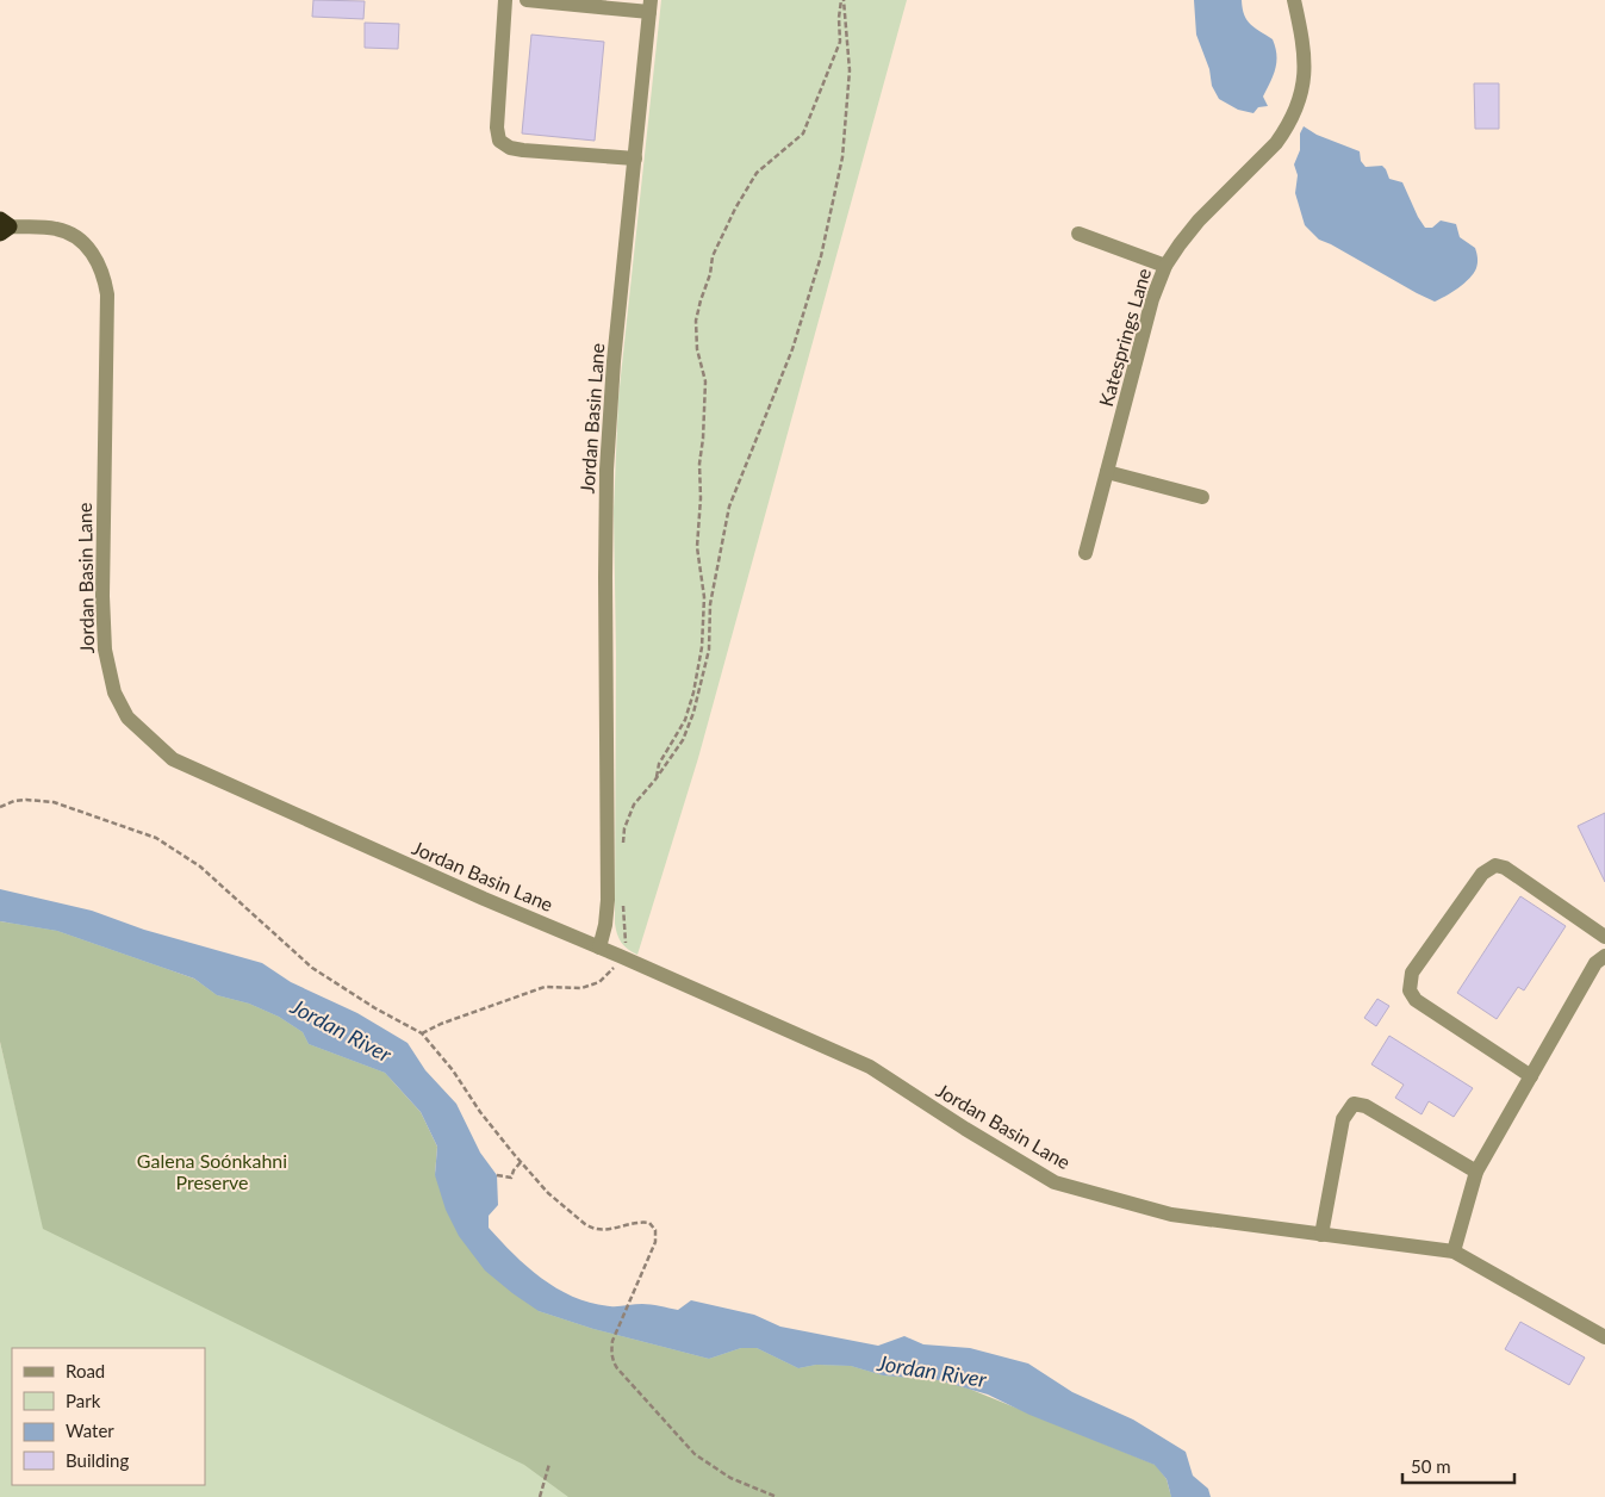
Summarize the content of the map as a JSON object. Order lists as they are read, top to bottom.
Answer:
{
  "streets": {
    "street": ["Katesprings Lane", "Jordan Basin Lane"]
  },
  "water": ["Jordan River"],
  "parks": ["Galena Soónkahni Preserve"],
  "legend": [
    "Road",
    "Park",
    "Water",
    "Building"
  ],
  "scale_bar": "50 m"
}
